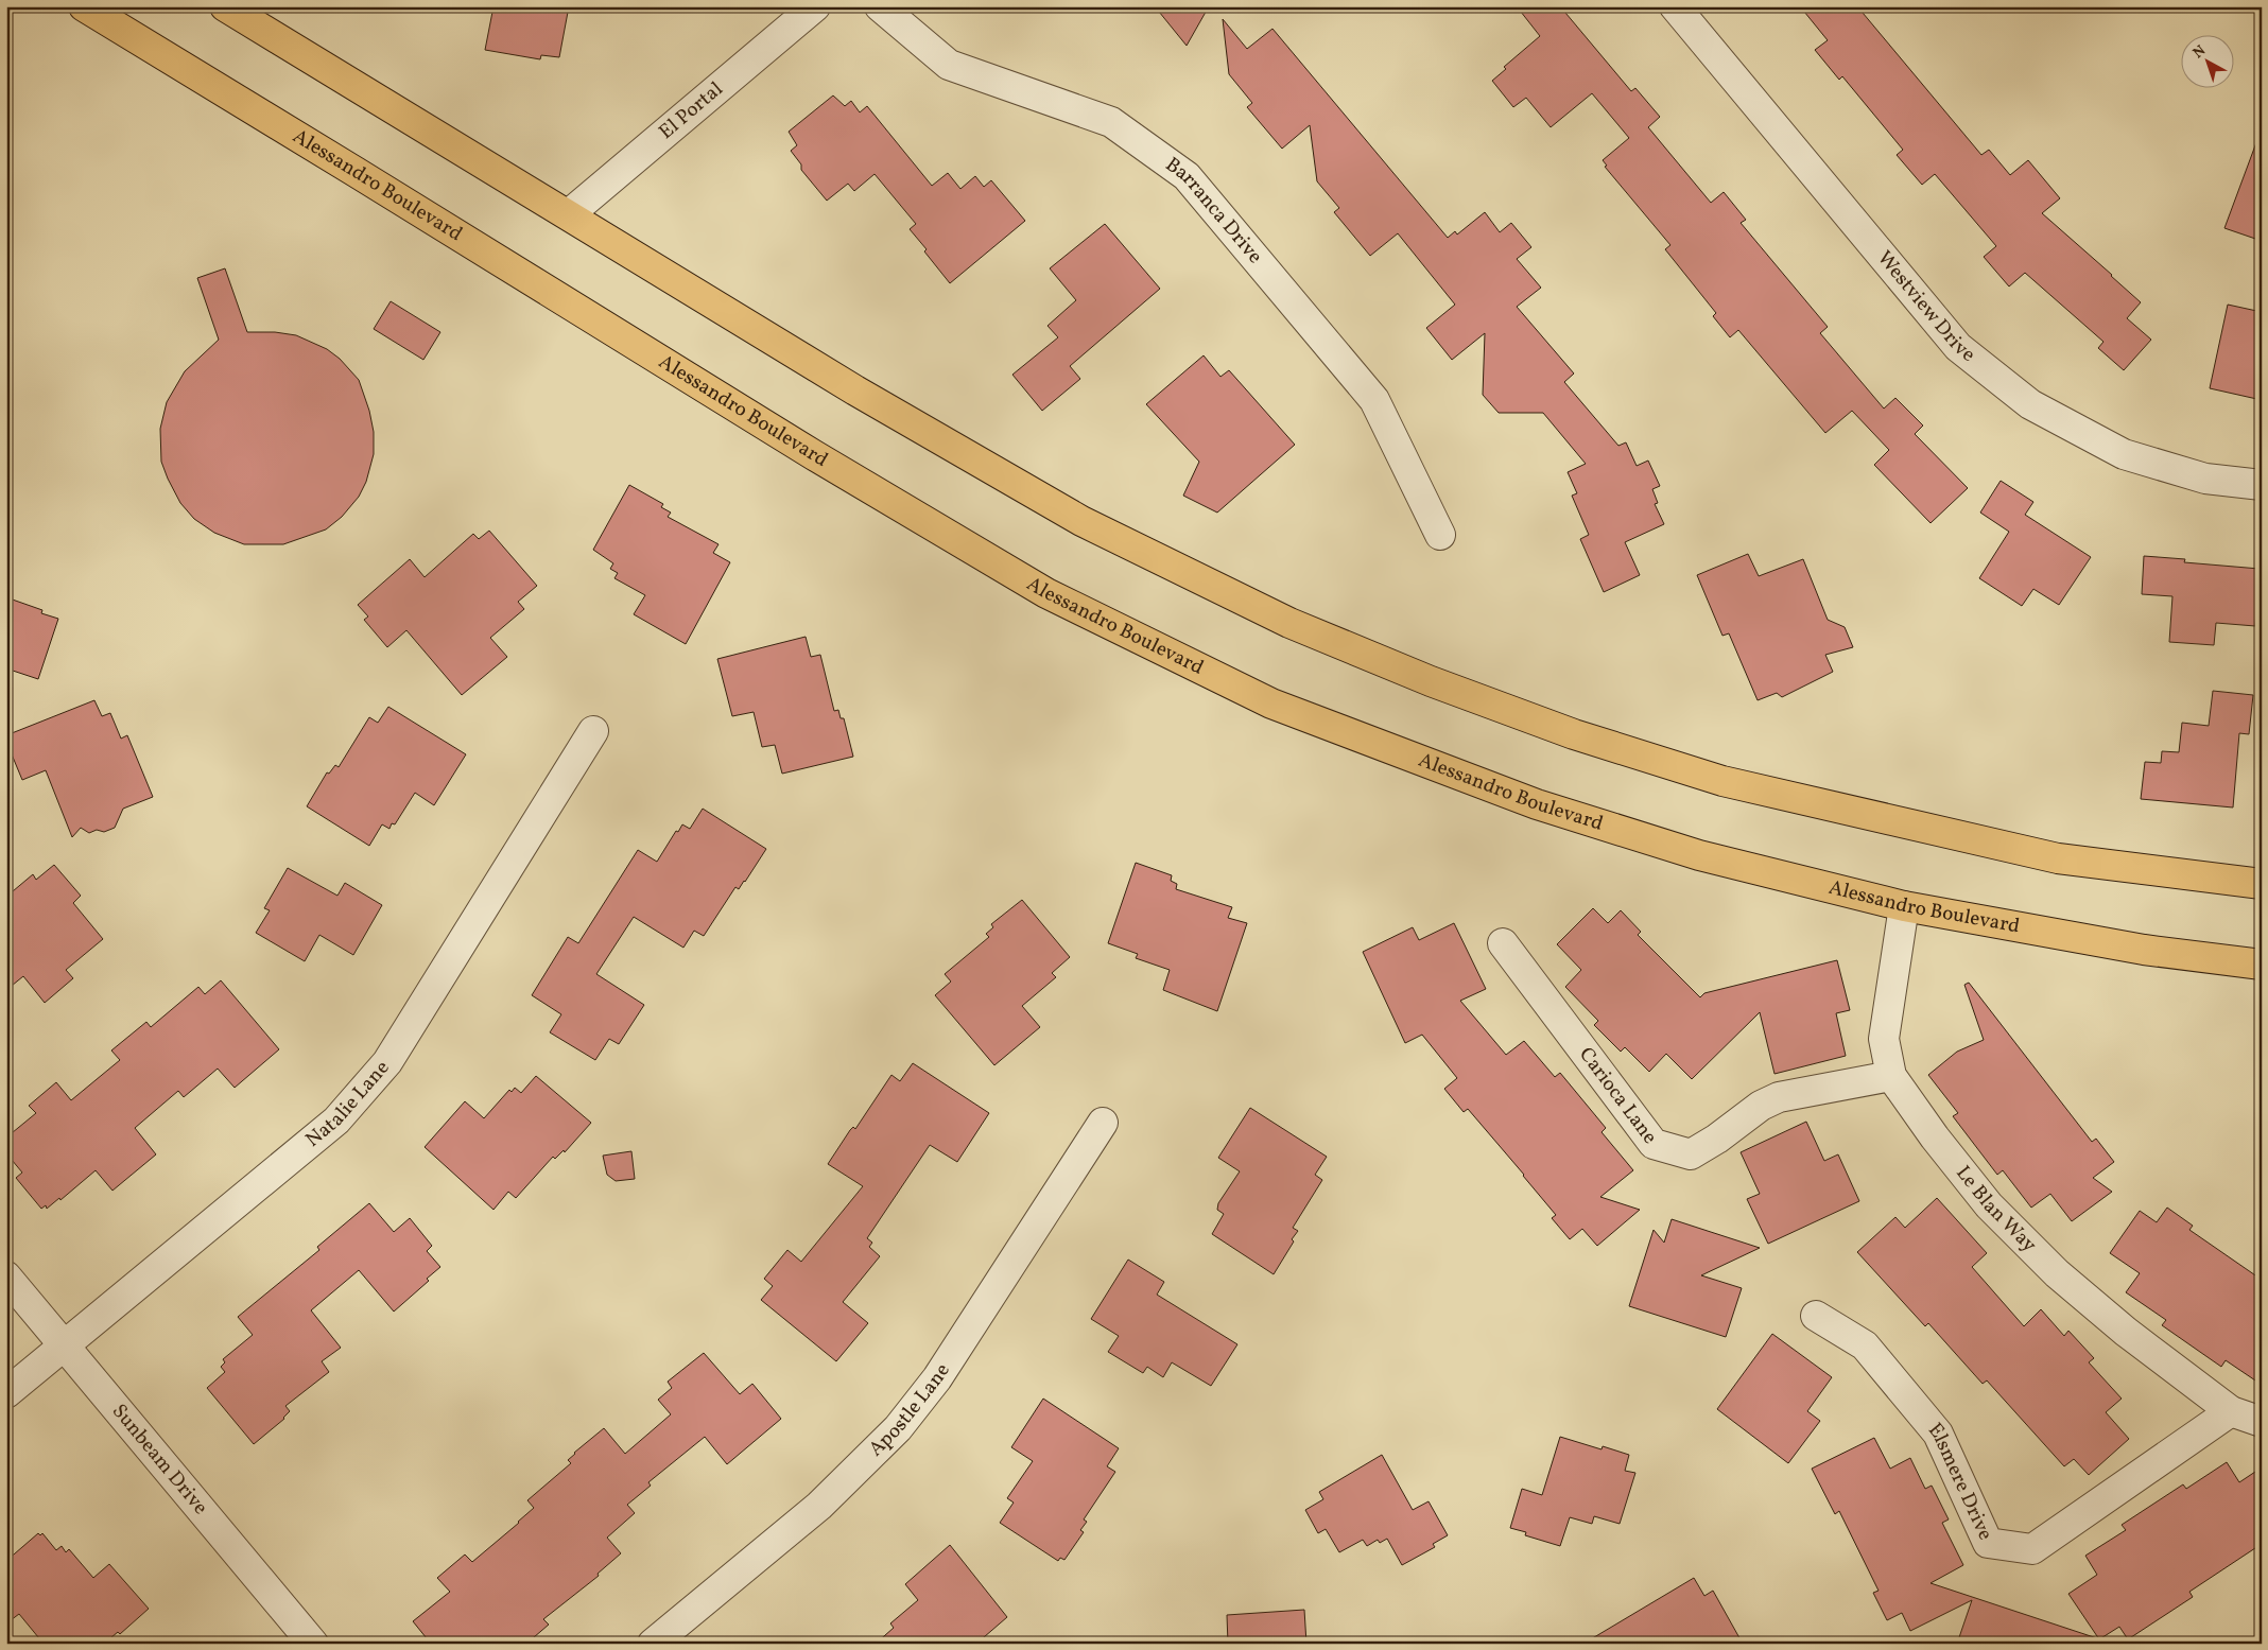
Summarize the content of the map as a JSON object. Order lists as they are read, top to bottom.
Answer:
{
  "streets": {
    "main road": ["Alessandro Boulevard"],
    "street": [
      "El Portal",
      "Barranca Drive",
      "Westview Drive",
      "Carioca Lane",
      "Natalie Lane",
      "Le Blan Way",
      "Apostle Lane",
      "Sunbeam Drive",
      "Elsmere Drive"
    ]
  },
  "crossings": [
    ["Alessandro Boulevard", "Le Blan Way"],
    ["Carioca Lane", "Le Blan Way"],
    ["Natalie Lane", "Sunbeam Drive"],
    ["Le Blan Way", "Elsmere Drive"]
  ],
  "north": "top left"
}
